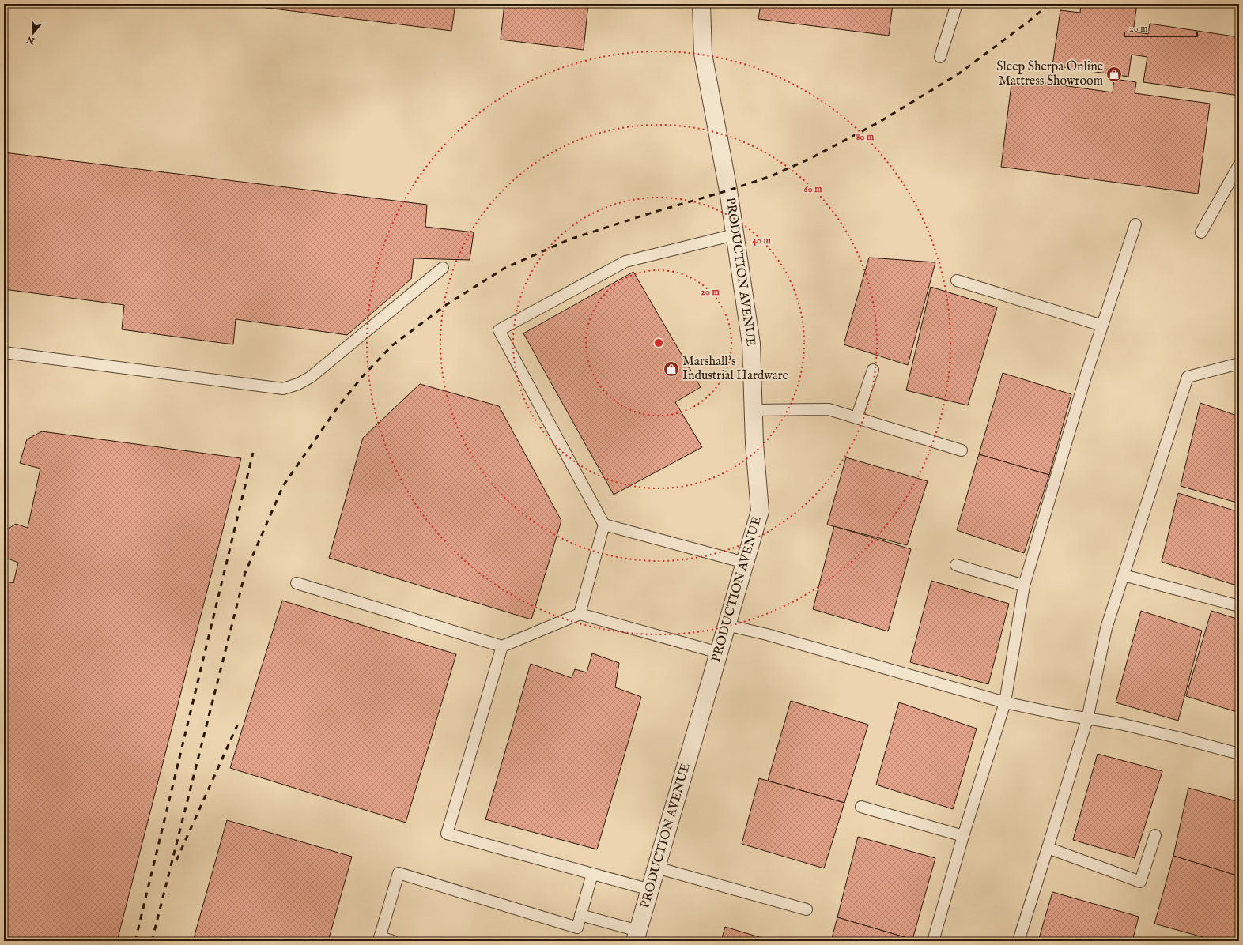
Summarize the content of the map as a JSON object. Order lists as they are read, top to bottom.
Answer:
{
  "streets": {
    "street": ["PRODUCTION AVENUE"]
  },
  "places": {
    "shop": ["Sleep Sherpa Online Mattress Showroom", "Marshall's Industrial Hardware"]
  },
  "scale_bar": "20 m",
  "north": "bottom",
  "rings": [
    "80 m",
    "60 m",
    "40 m",
    "20 m"
  ]
}
